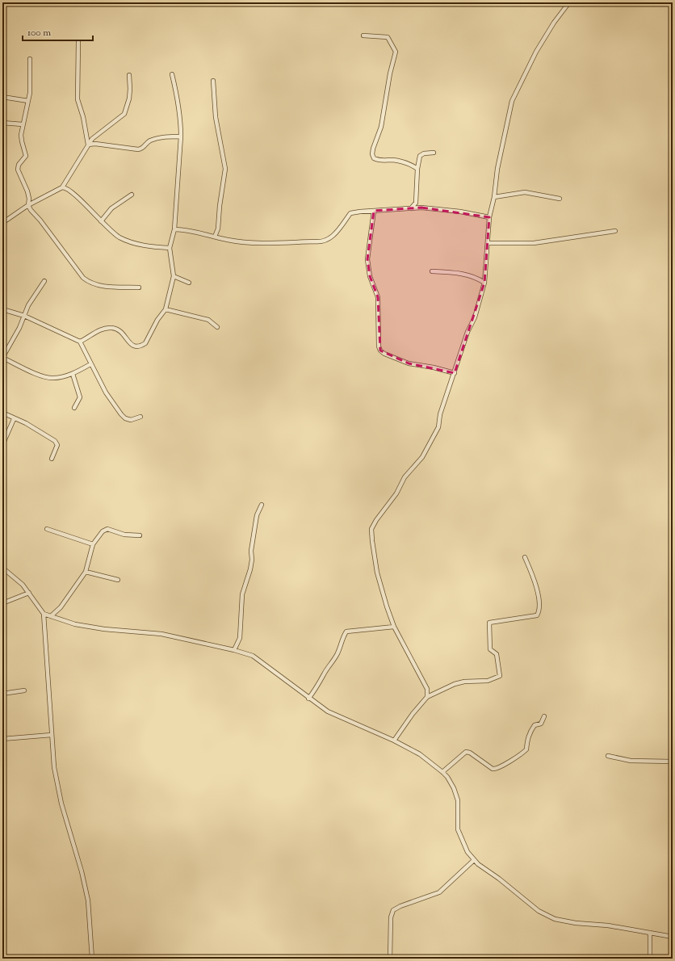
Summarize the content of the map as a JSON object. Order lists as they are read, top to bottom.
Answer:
{
  "scale_bar": "100 m"
}
